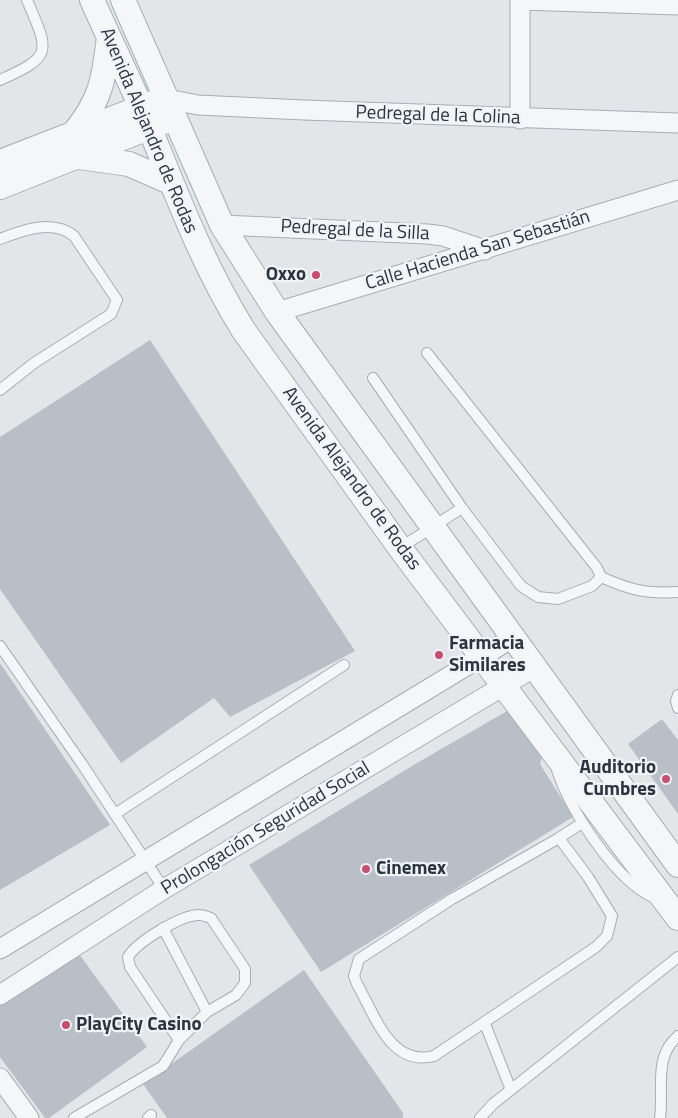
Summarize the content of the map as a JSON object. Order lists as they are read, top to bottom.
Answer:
{
  "streets": {
    "street": [
      "Pedregal de la Colina",
      "Avenida Alejandro de Rodas",
      "Pedregal de la Silla",
      "Calle Hacienda San Sebastián",
      "Prolongación Seguridad Social"
    ]
  },
  "crossings": [
    ["Pedregal de la Colina", "Avenida Alejandro de Rodas"],
    ["Avenida Alejandro de Rodas", "Pedregal de la Silla"],
    ["Avenida Alejandro de Rodas", "Calle Hacienda San Sebastián"],
    ["Avenida Alejandro de Rodas", "Prolongación Seguridad Social"],
    ["Pedregal de la Silla", "Calle Hacienda San Sebastián"]
  ],
  "places": [
    "Oxxo",
    "Farmacia Similares",
    "Auditorio Cumbres",
    "Cinemex",
    "PlayCity Casino"
  ]
}
